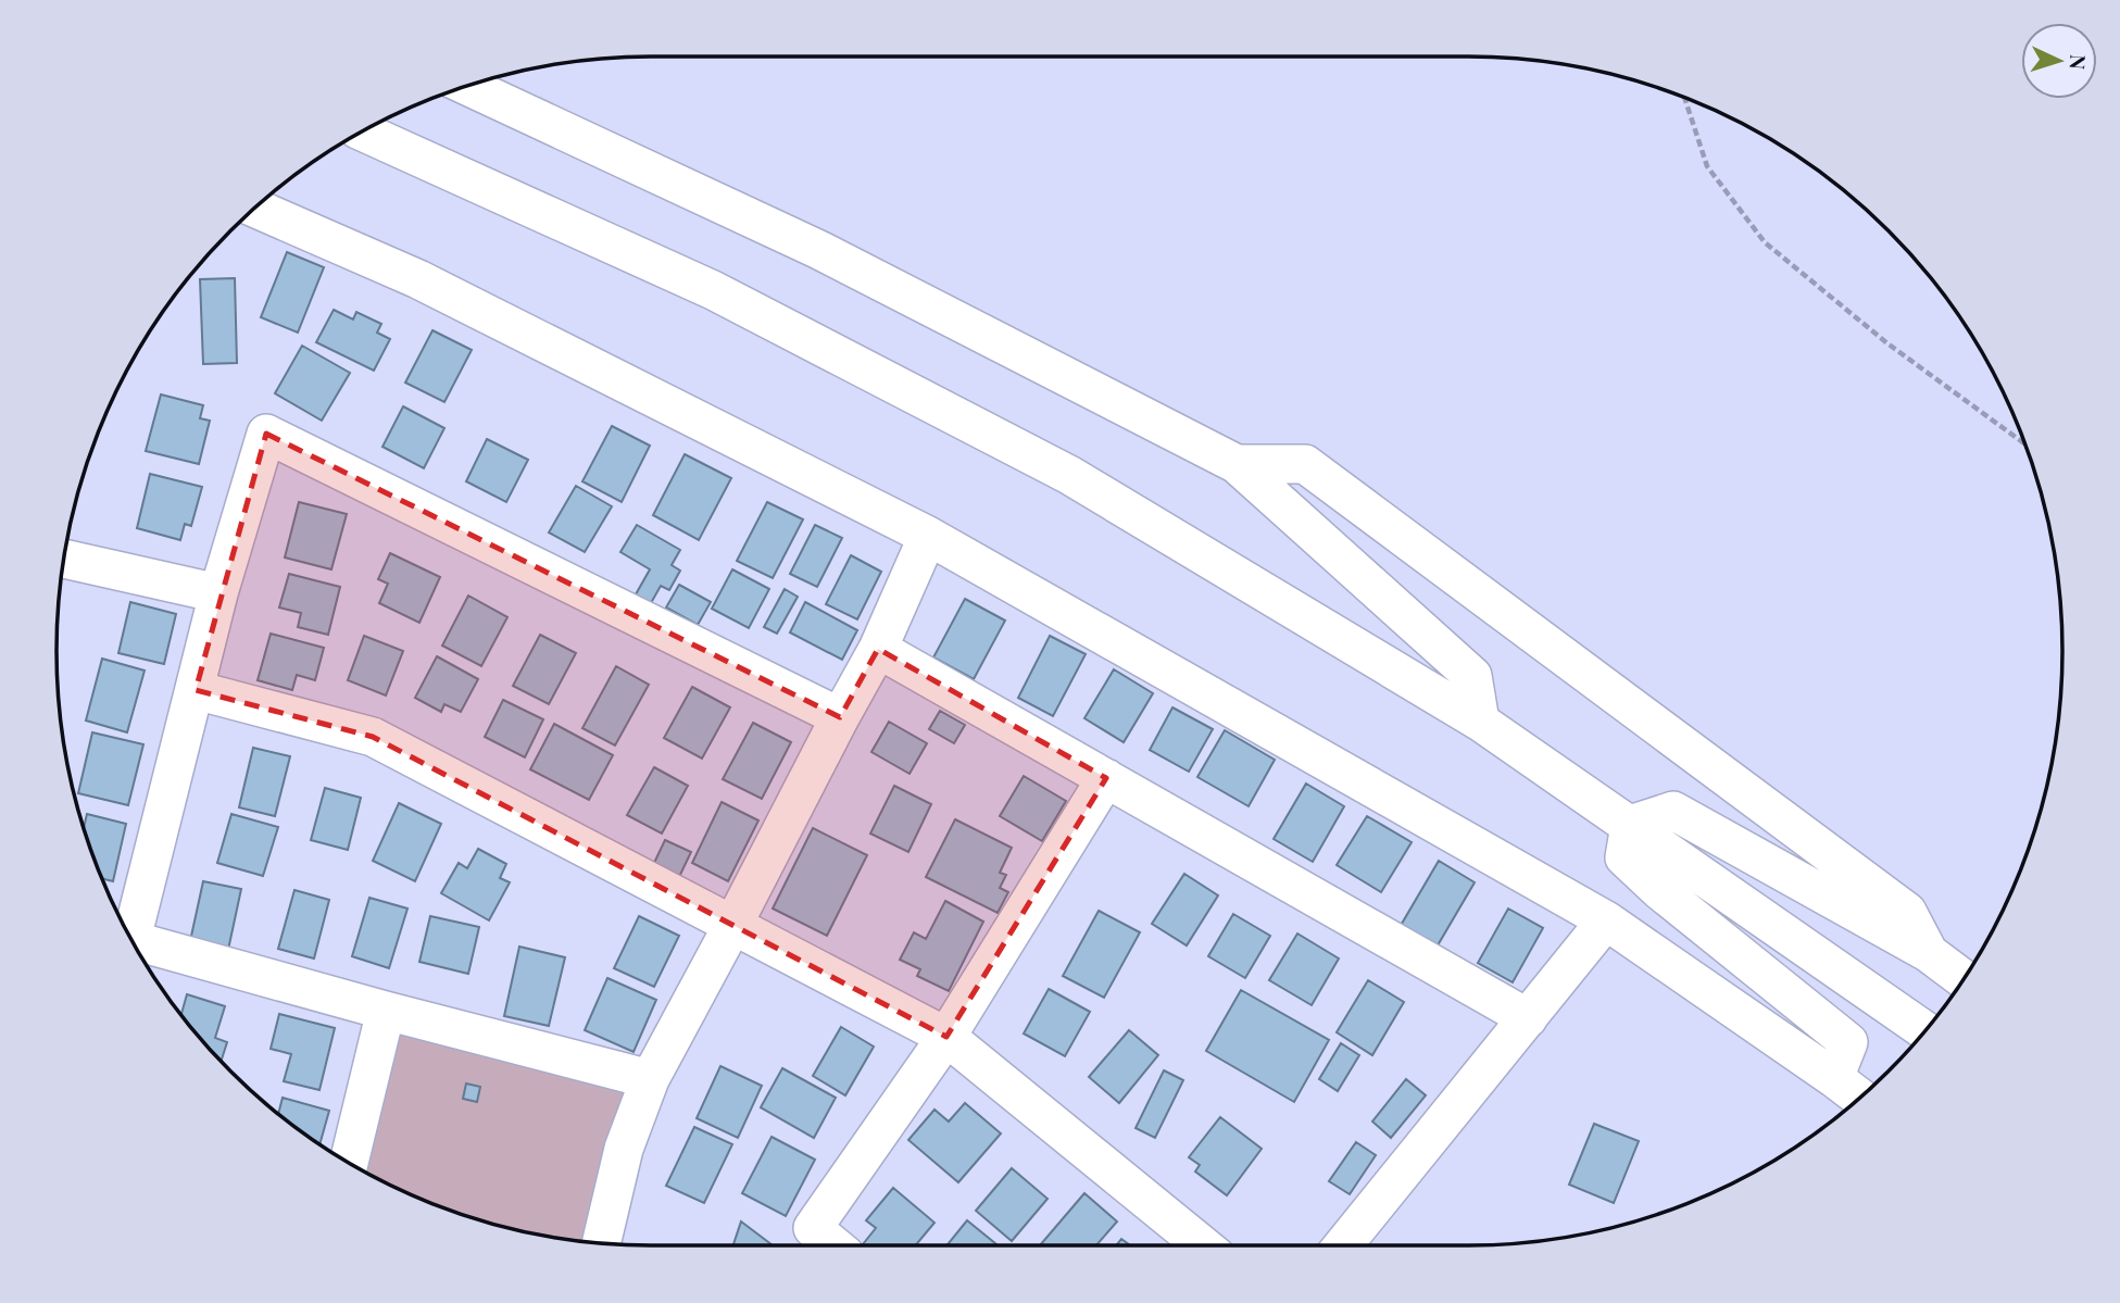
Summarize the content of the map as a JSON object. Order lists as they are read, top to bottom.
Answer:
{
  "north": "right"
}
